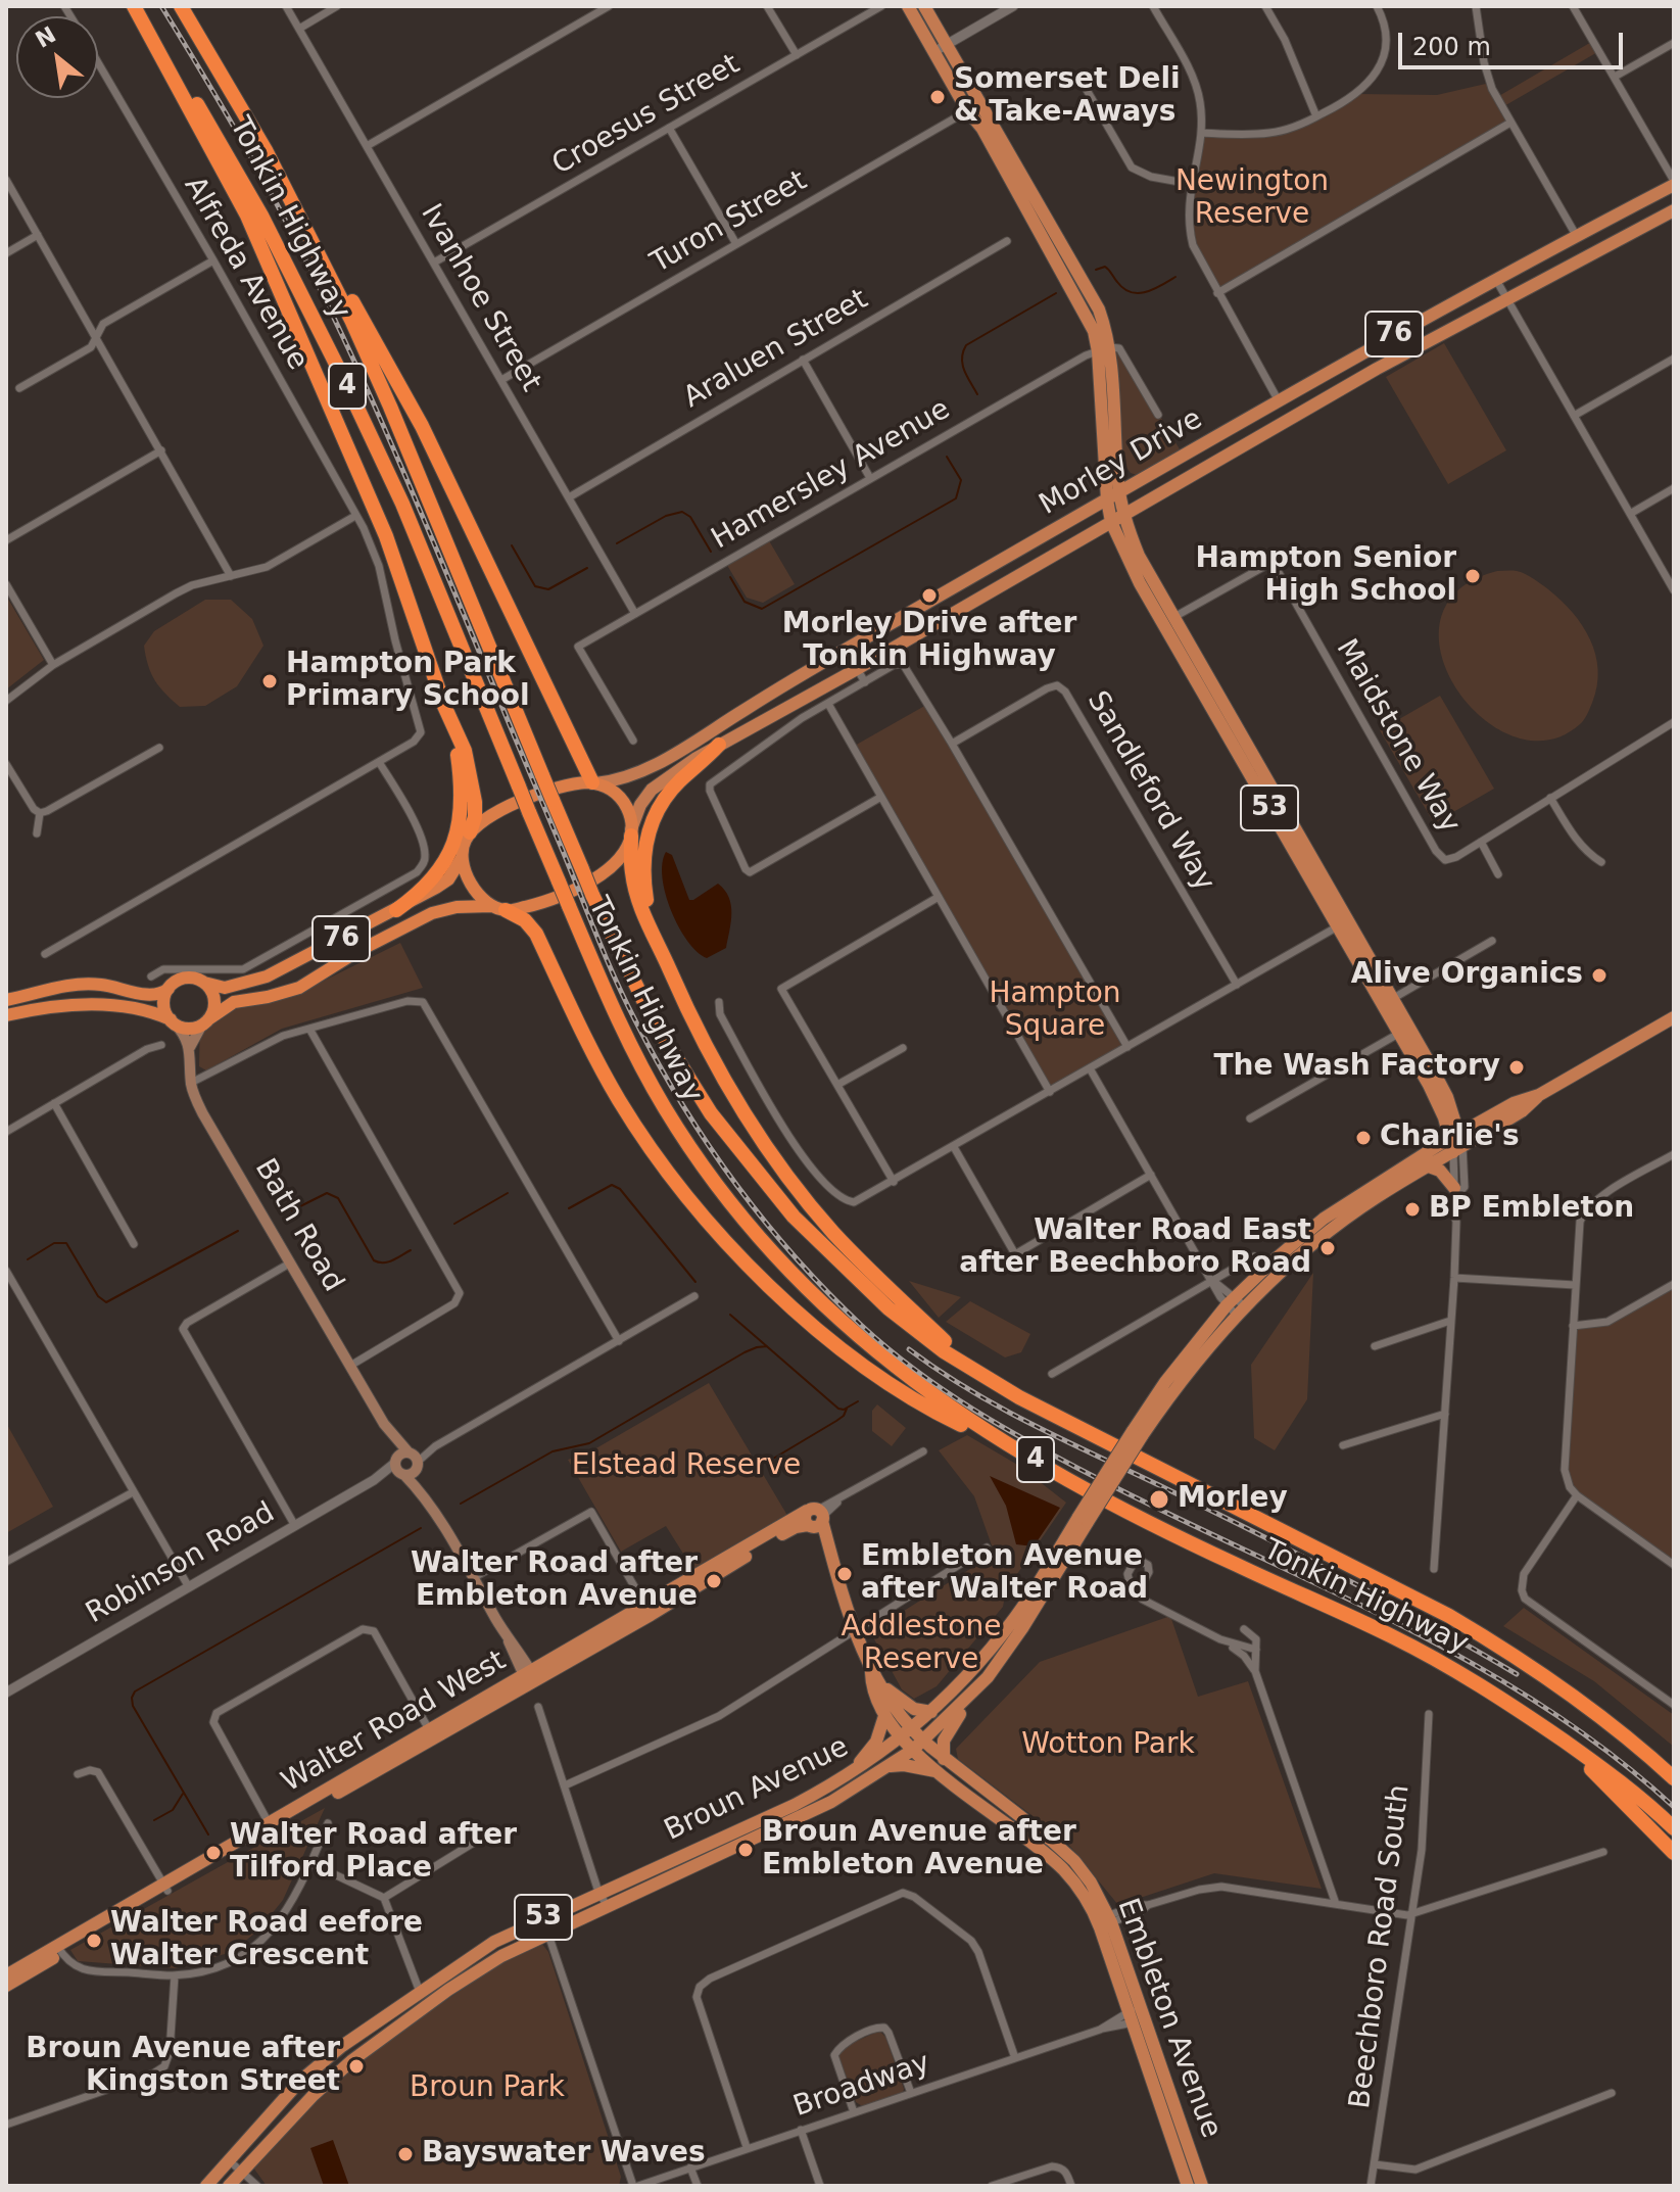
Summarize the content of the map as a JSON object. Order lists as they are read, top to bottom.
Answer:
{
  "streets": {
    "highway": ["Tonkin Highway", "76", "4"],
    "main road": [
      "Morley Drive",
      "53",
      "Bath Road",
      "Robinson Road",
      "Walter Road West",
      "Broun Avenue",
      "Embleton Avenue"
    ],
    "street": [
      "Croesus Street",
      "Turon Street",
      "Alfreda Avenue",
      "Ivanhoe Street",
      "Araluen Street",
      "Hamersley Avenue",
      "Maidstone Way",
      "Sandleford Way",
      "Beechboro Road South",
      "Broadway"
    ]
  },
  "crossings": [
    ["Croesus Street", "Ivanhoe Street"],
    ["Turon Street", "Ivanhoe Street"],
    ["Turon Street", "53"],
    ["Ivanhoe Street", "Araluen Street"],
    ["Ivanhoe Street", "Hamersley Avenue"],
    ["76", "Morley Drive"],
    ["Morley Drive", "53"],
    ["Hamersley Avenue", "53"],
    ["Maidstone Way", "53"],
    ["53", "Broun Avenue"],
    ["Bath Road", "Robinson Road"],
    ["Bath Road", "Walter Road West"],
    ["Walter Road West", "Embleton Avenue"],
    ["Broun Avenue", "Embleton Avenue"],
    ["Embleton Avenue", "Broadway"]
  ],
  "parks": [
    "Newington Reserve",
    "Hampton Square",
    "Elstead Reserve",
    "Addlestone Reserve",
    "Wotton Park",
    "Broun Park"
  ],
  "places": [
    "Somerset Deli & Take-Aways",
    "Hampton Senior High School",
    "Morley Drive after Tonkin Highway",
    "Hampton Park Primary School",
    "Alive Organics",
    "The Wash Factory",
    "Charlie's",
    "BP Embleton",
    "Walter Road East after Beechboro Road",
    "Morley",
    "Embleton Avenue after Walter Road",
    "Walter Road after Embleton Avenue",
    "Broun Avenue after Embleton Avenue",
    "Walter Road after Tilford Place",
    "Walter Road eefore Walter Crescent",
    "Broun Avenue after Kingston Street",
    "Bayswater Waves"
  ],
  "scale_bar": "200 m",
  "north": "top left"
}
